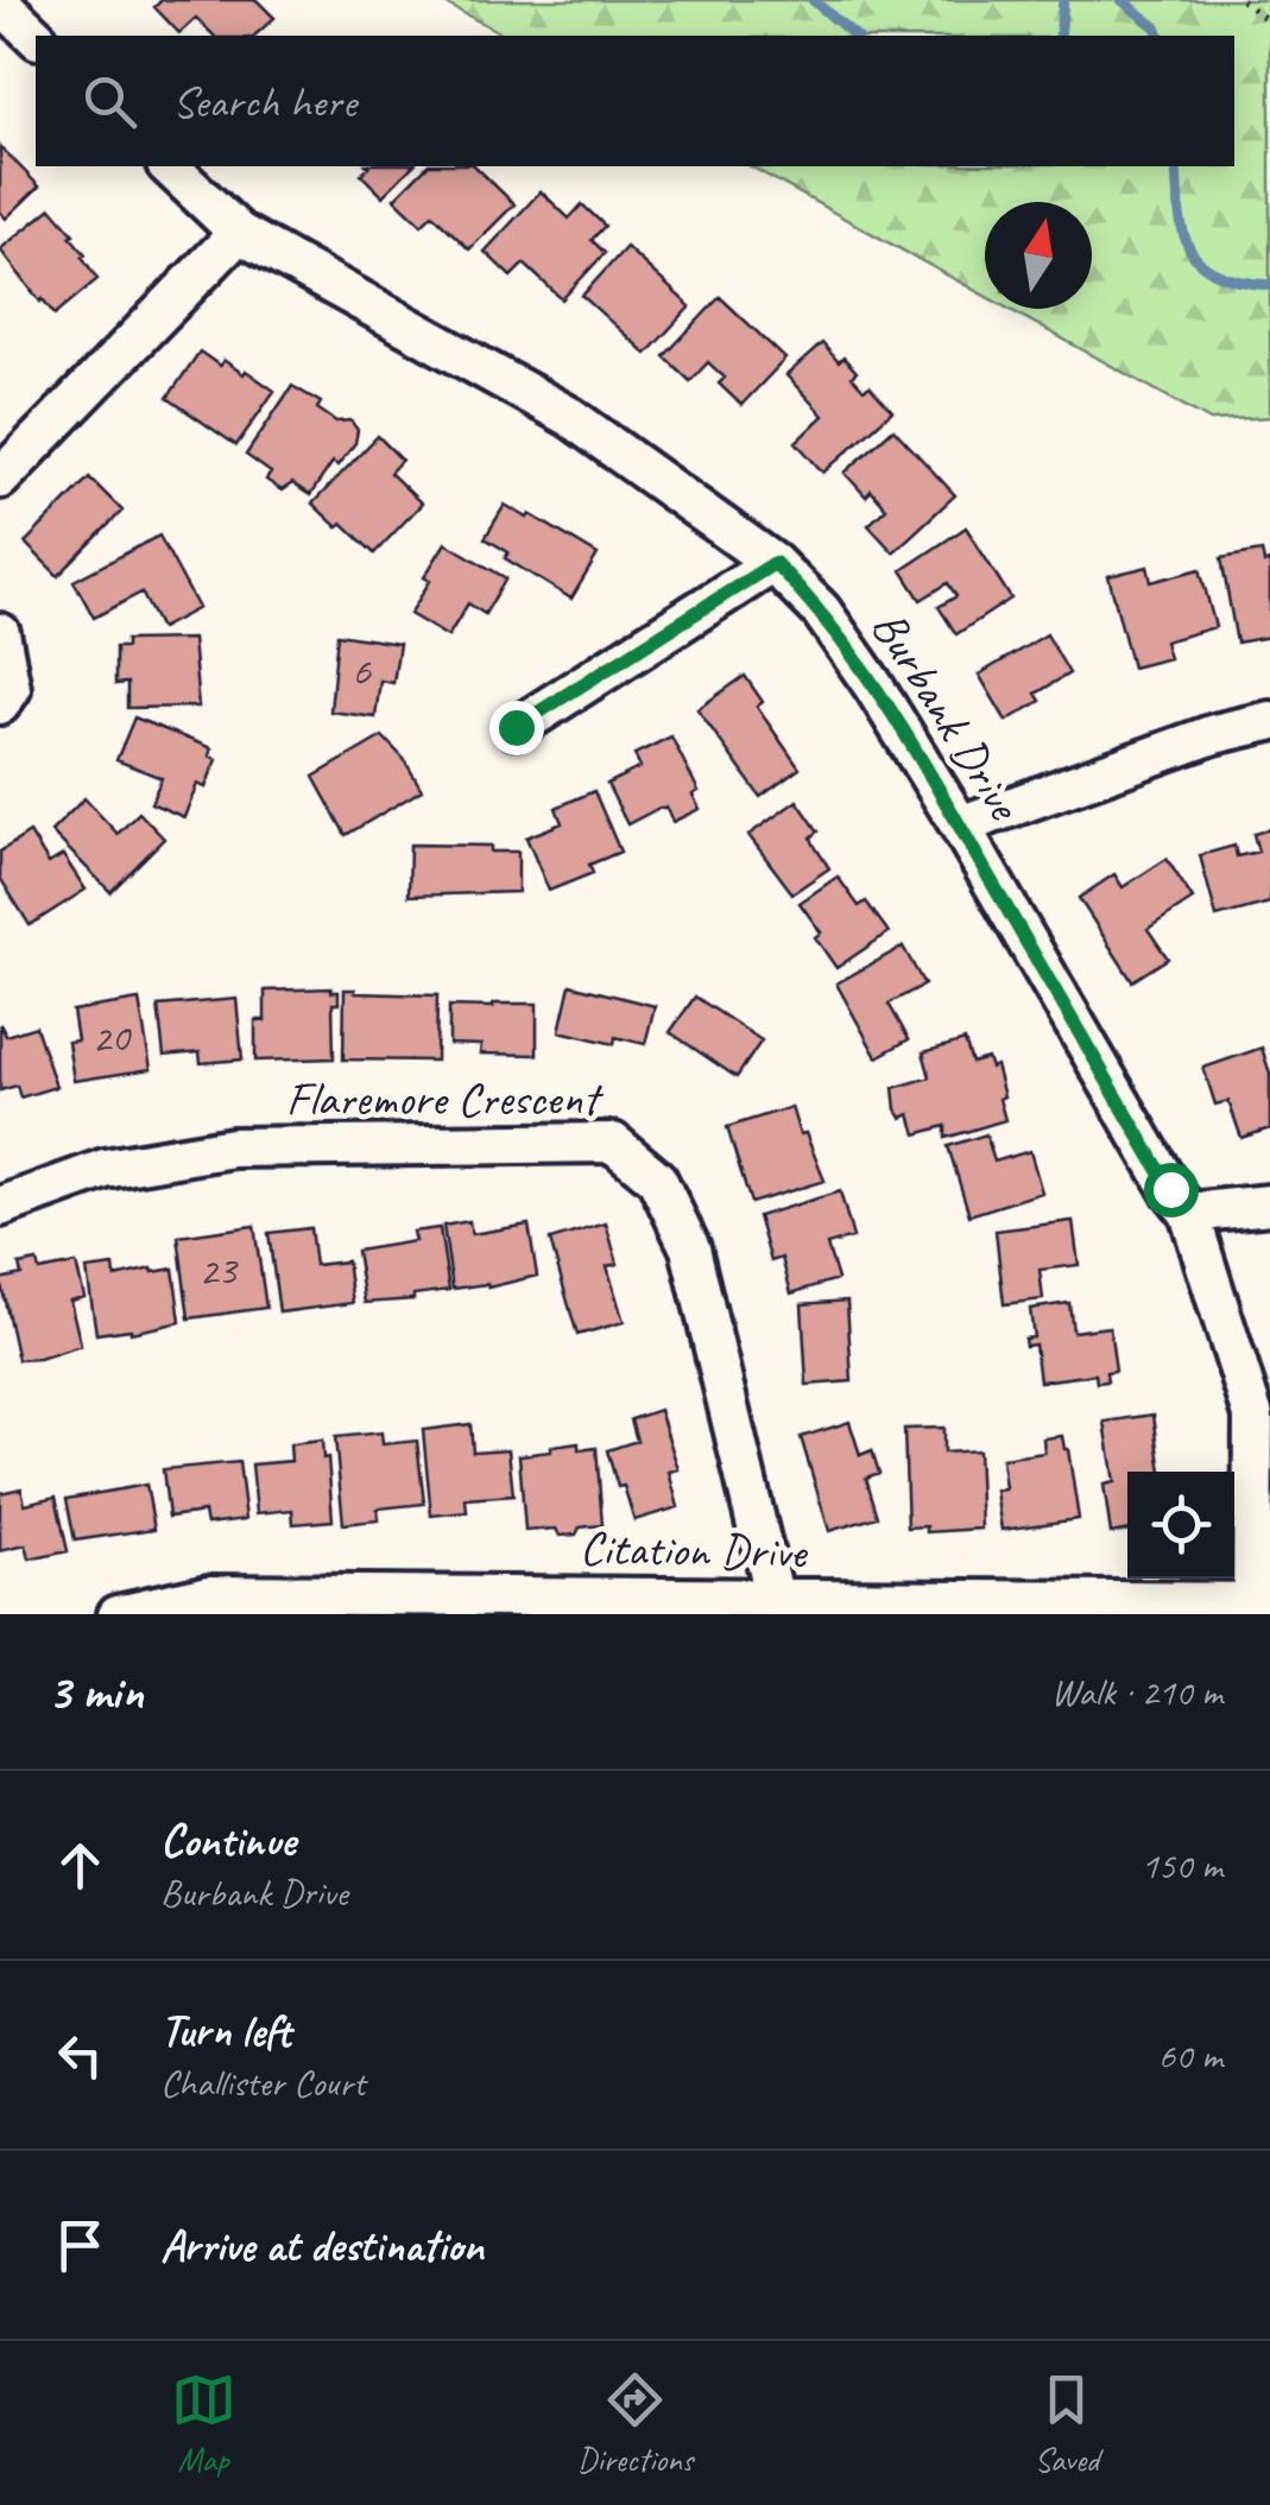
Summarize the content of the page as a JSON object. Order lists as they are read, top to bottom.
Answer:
{
  "streets": {
    "street": ["Burbank Drive", "Flaremore Crescent", "Citation Drive"]
  },
  "crossings": [
    ["Burbank Drive", "Citation Drive"],
    ["Flaremore Crescent", "Citation Drive"]
  ],
  "house_numbers": ["6", "20", "23"],
  "north": "top",
  "page": {
    "search": "Search here",
    "heading": ["3 min", "Walk · 210 m"],
    "list": [
      ["Continue", "Burbank Drive", "150 m"],
      ["Turn left", "Challister Court", "60 m"],
      "Arrive at destination"
    ],
    "nav": ["Map", "Directions", "Saved"]
  }
}
